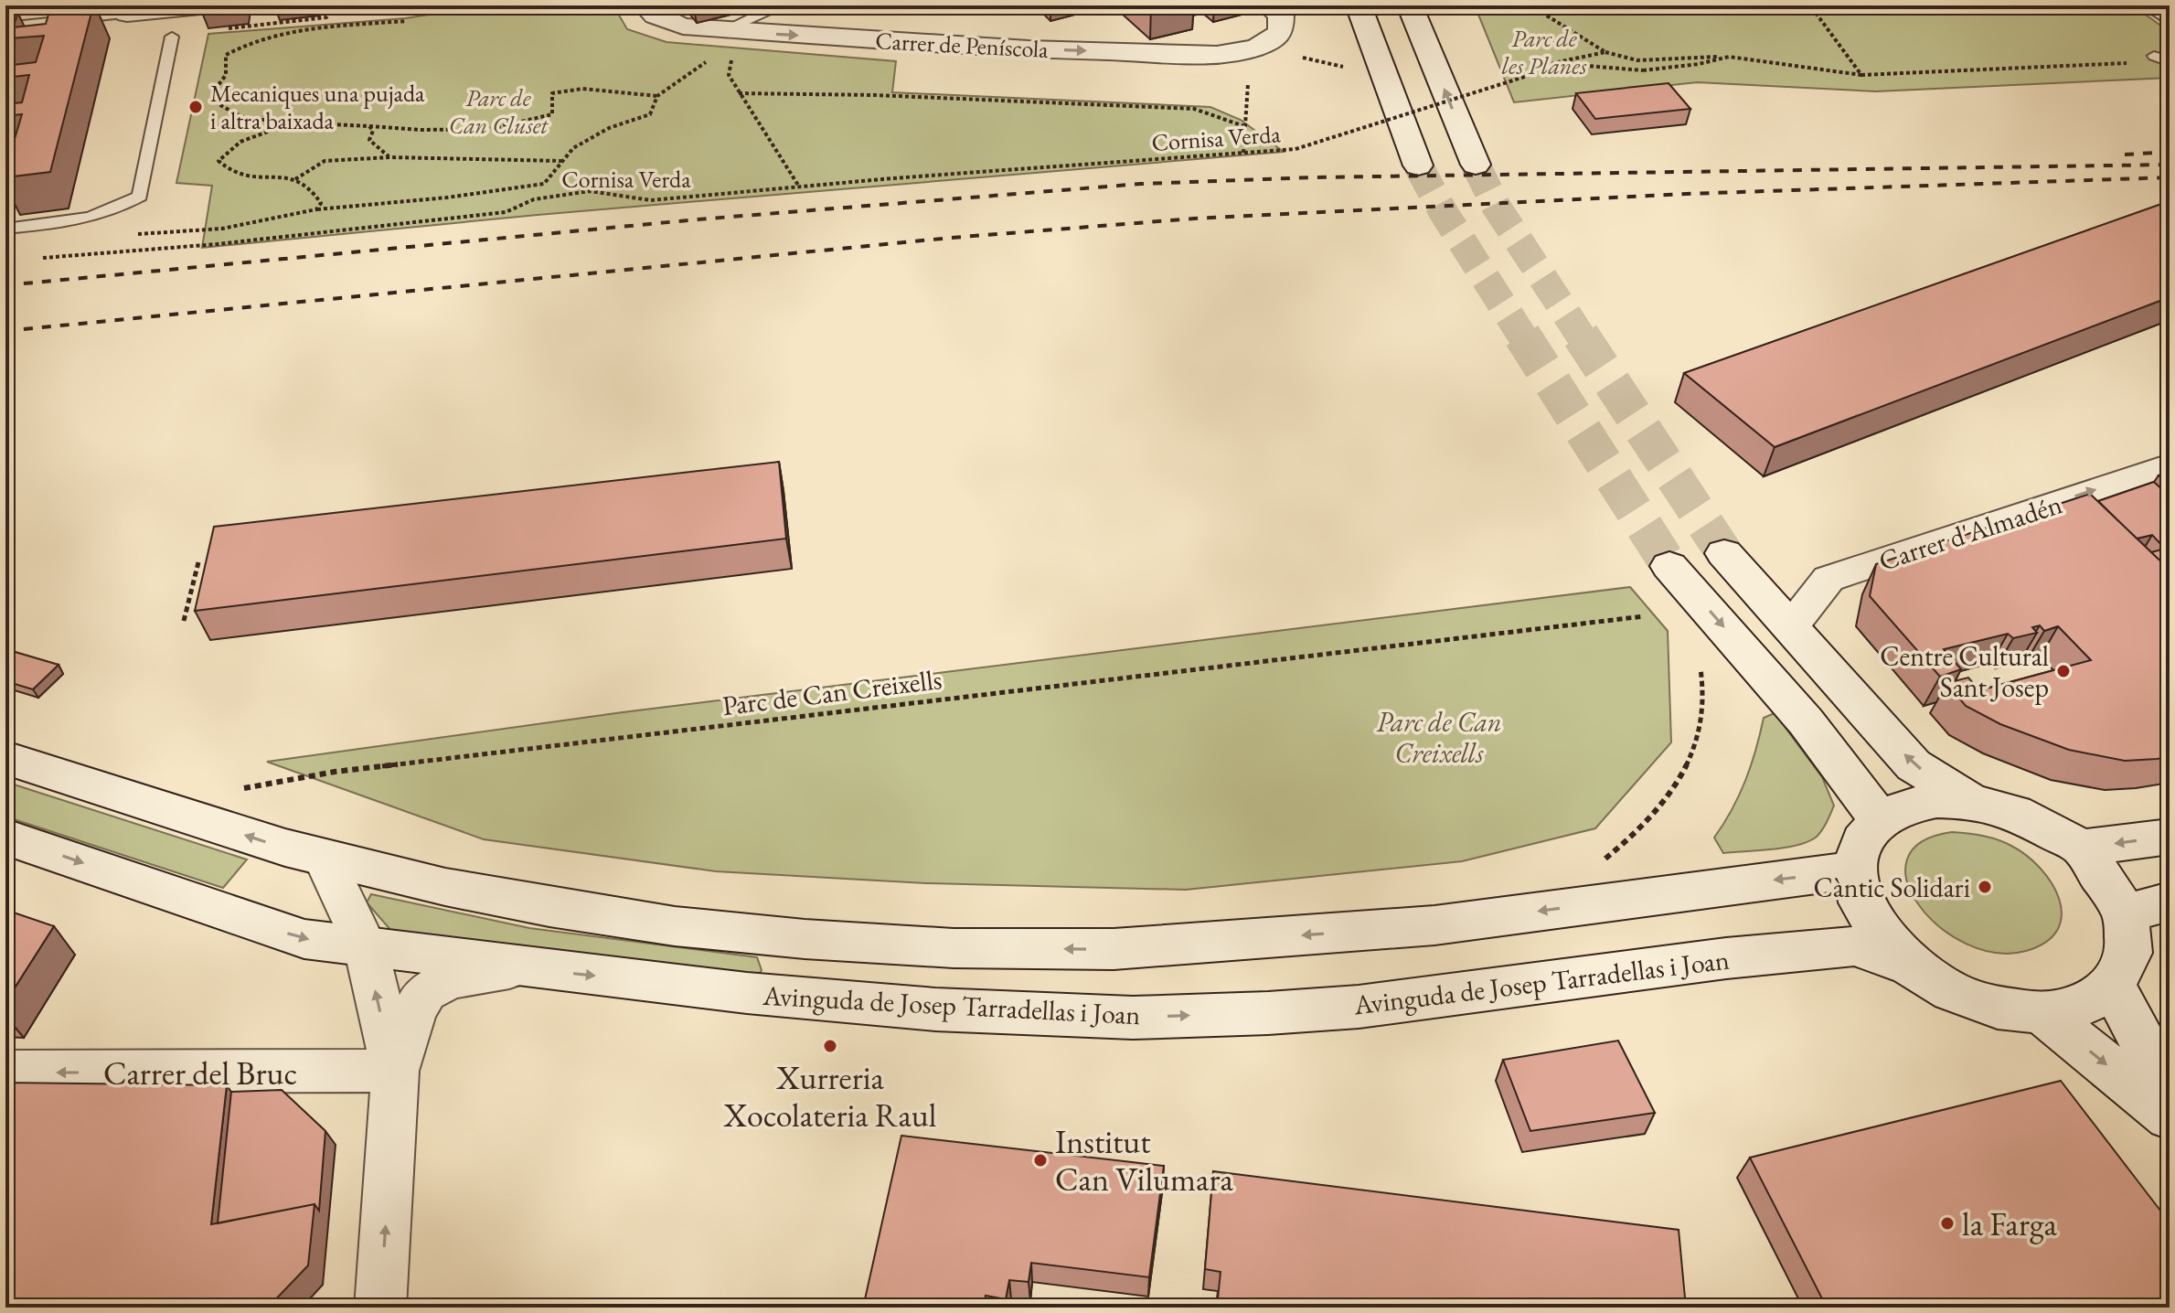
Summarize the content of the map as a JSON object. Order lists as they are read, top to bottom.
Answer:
{
  "streets": {
    "street": [
      "Carrer de Peníscola",
      "Carrer d'Almadén",
      "Avinguda de Josep Tarradellas i Joan",
      "Carrer del Bruc"
    ],
    "path": ["Cornisa Verda", "Parc de Can Creixells"]
  },
  "one_way": ["Carrer de Peníscola", "Carrer d'Almadén", "Carrer del Bruc"],
  "parks": ["Parc de les Planes", "Parc de Can Cluset", "Parc de Can Creixells"],
  "places": [
    "Mecaniques una pujada i altra baixada",
    "Centre Cultural Sant Josep",
    "Càntic Solidari",
    "Xurreria Xocolateria Raul",
    "Institut Can Vilumara",
    "la Farga"
  ]
}
